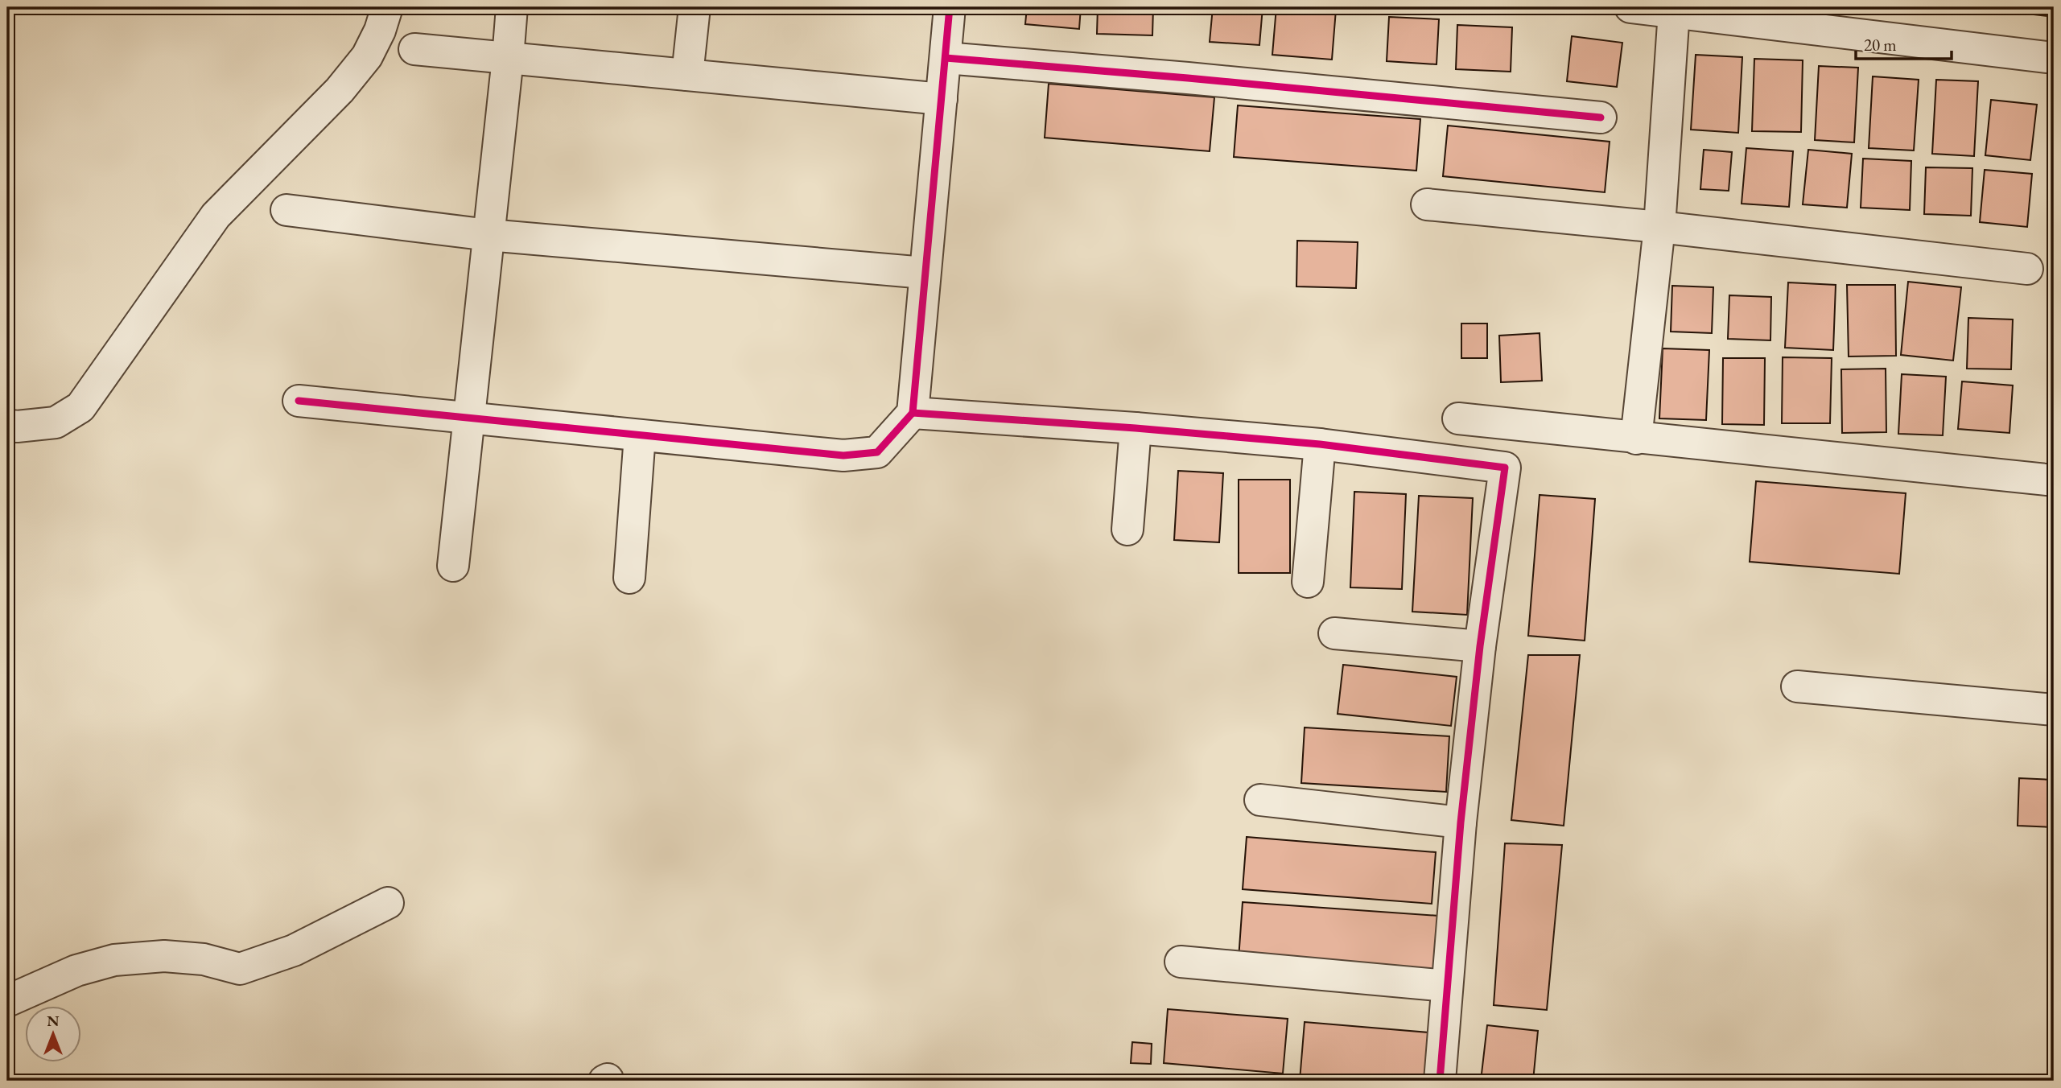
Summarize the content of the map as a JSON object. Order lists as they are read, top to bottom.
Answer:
{
  "scale_bar": "20 m",
  "north": "top"
}
